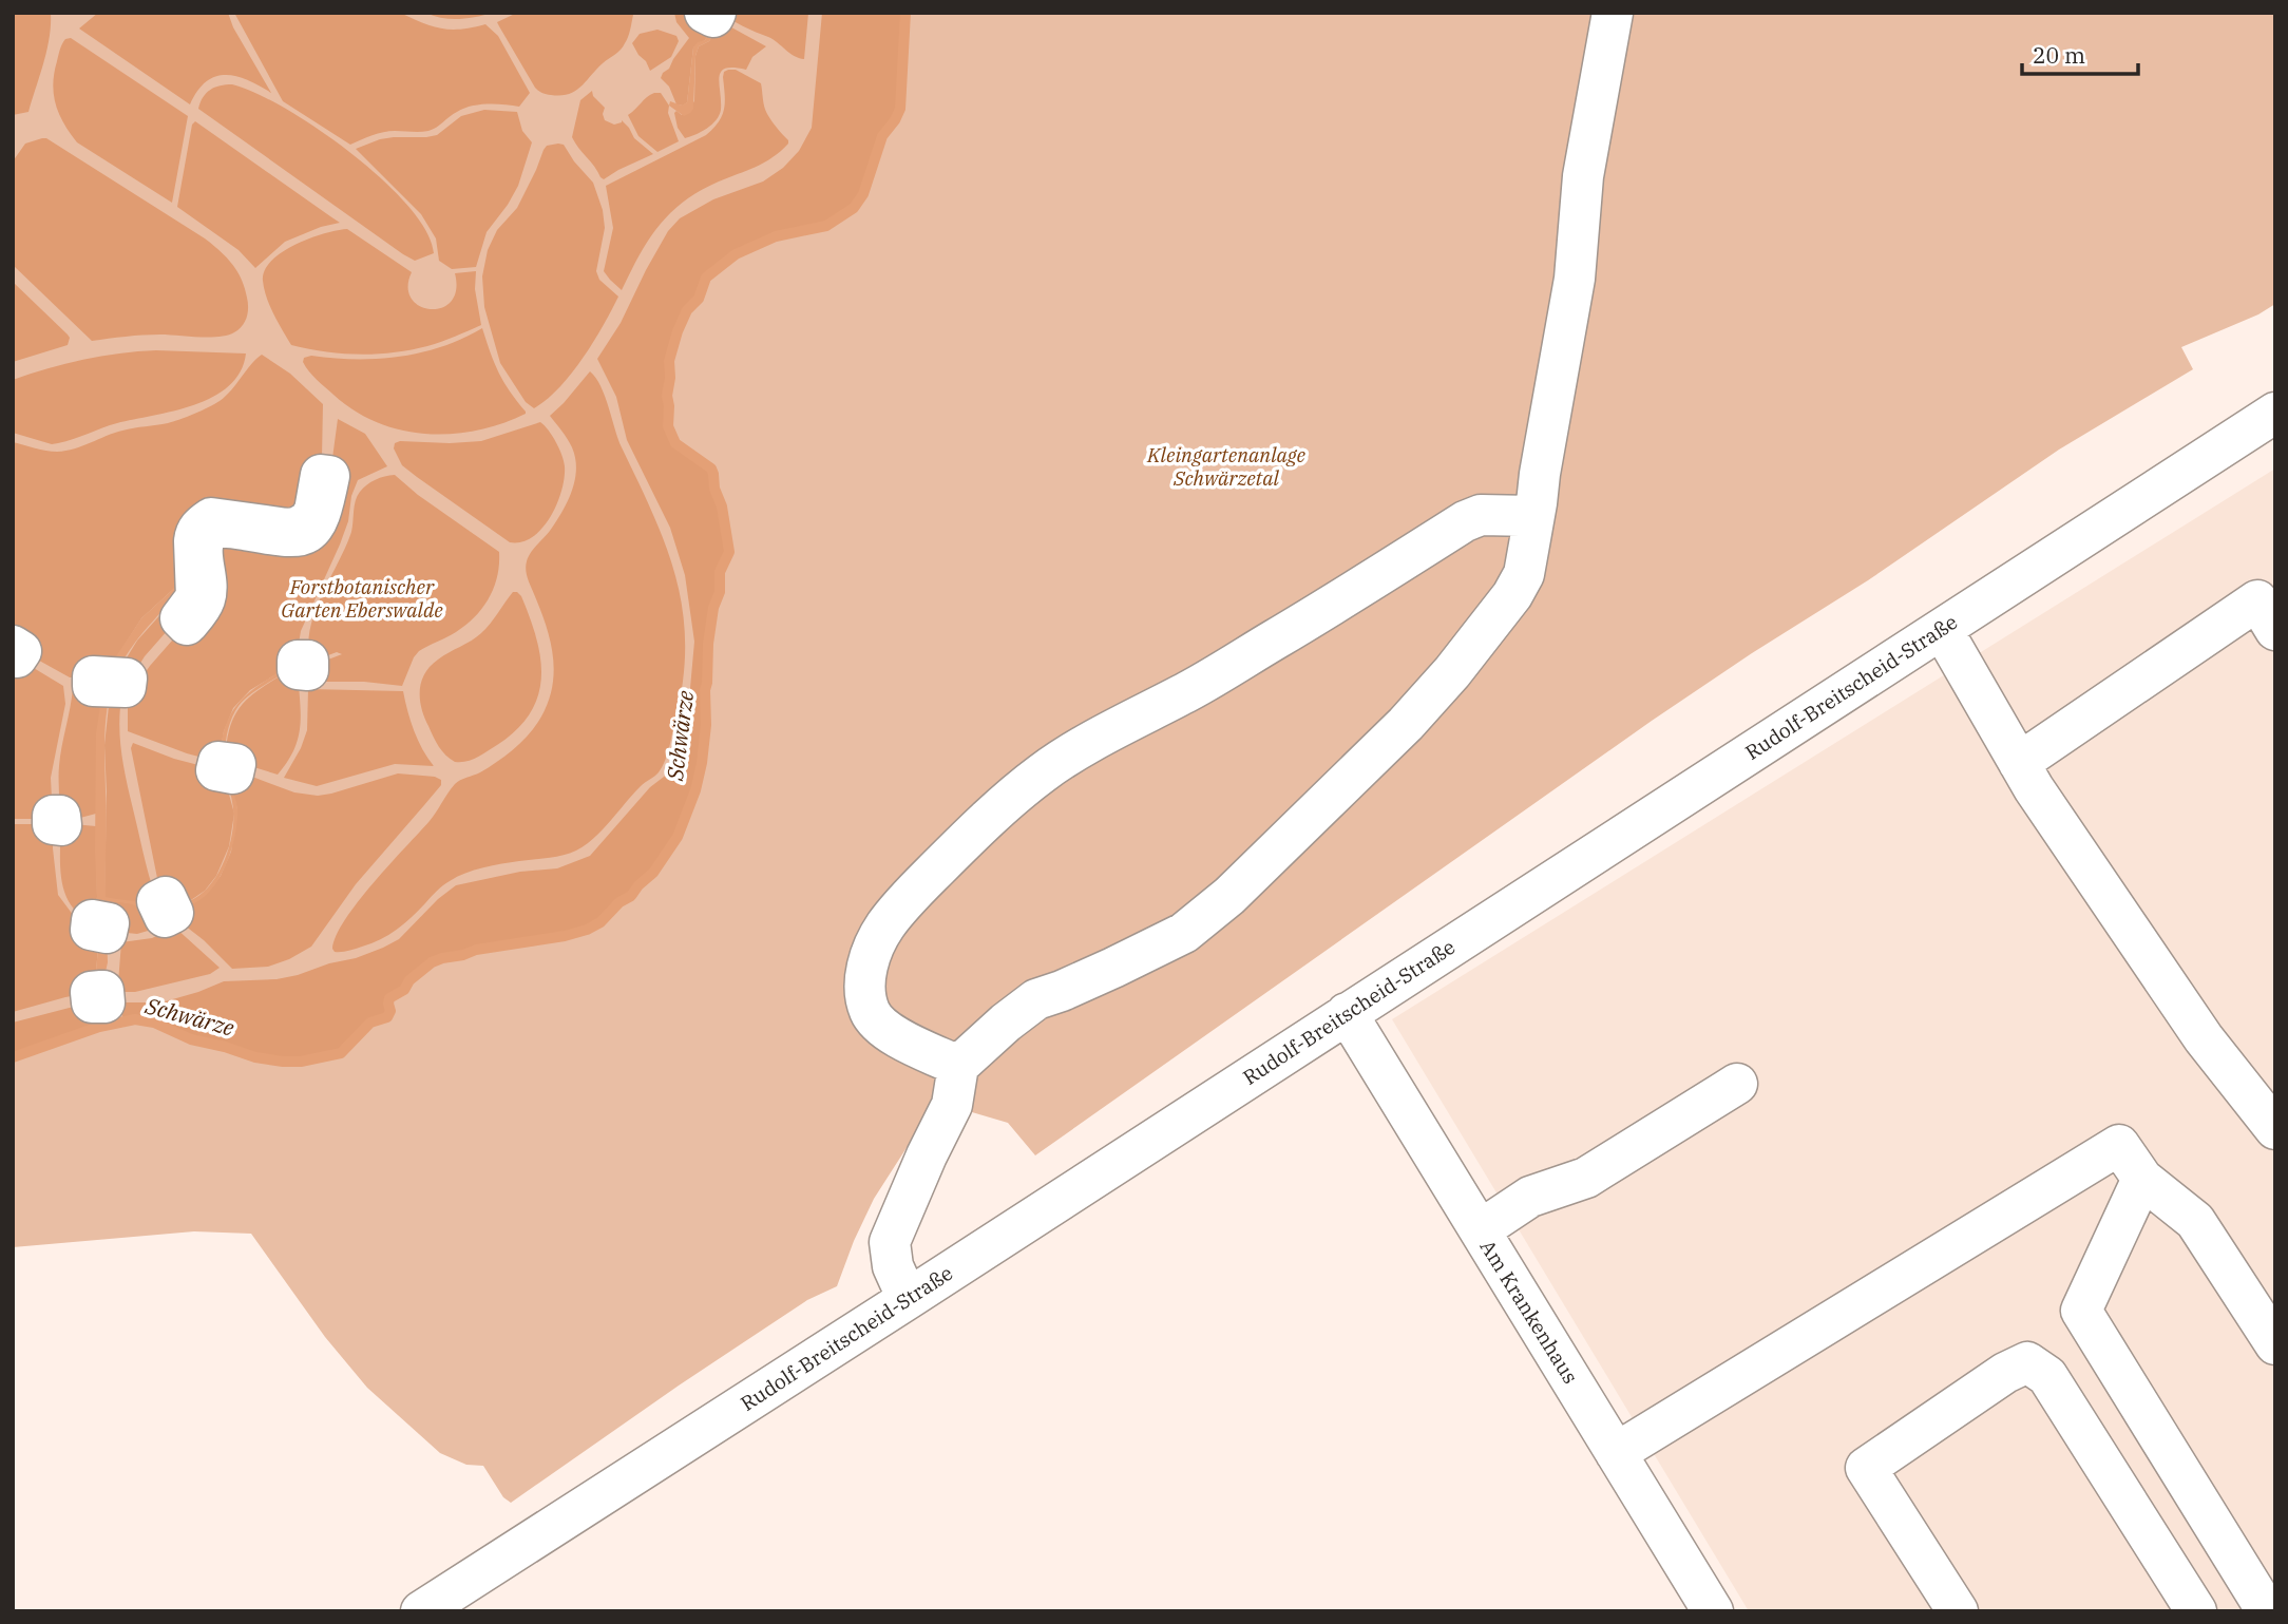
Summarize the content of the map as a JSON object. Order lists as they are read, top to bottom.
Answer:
{
  "streets": {
    "street": ["Rudolf-Breitscheid-Straße", "Am Krankenhaus"]
  },
  "crossings": [
    ["Rudolf-Breitscheid-Straße", "Am Krankenhaus"]
  ],
  "water": ["Schwärze"],
  "parks": ["Kleingartenanlage Schwärzetal", "Forstbotanischer Garten Eberswalde"],
  "scale_bar": "20 m"
}
